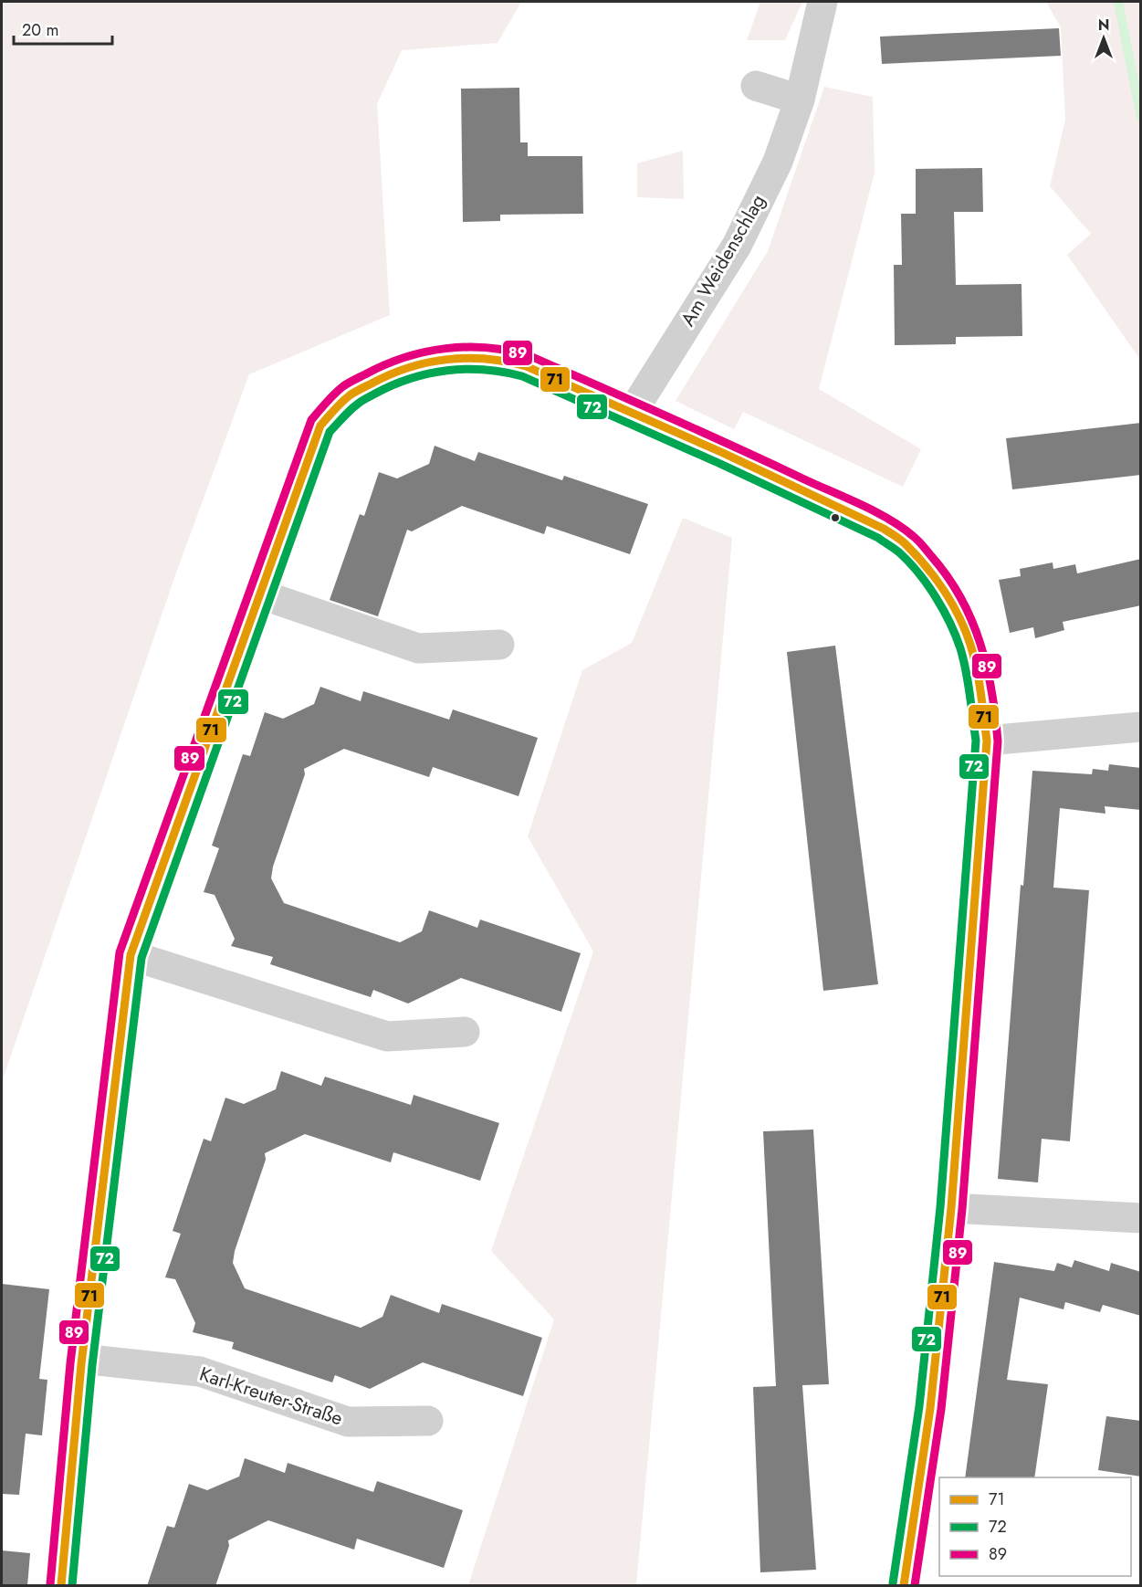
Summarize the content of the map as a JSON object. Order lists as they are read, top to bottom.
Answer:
{
  "streets": {
    "street": ["Am Weidenschlag", "Karl-Kreuter-Straße"]
  },
  "lines": ["transit line 89", "transit line 71", "transit line 72"],
  "legend": ["71", "72", "89"],
  "scale_bar": "20 m",
  "north": "top"
}
